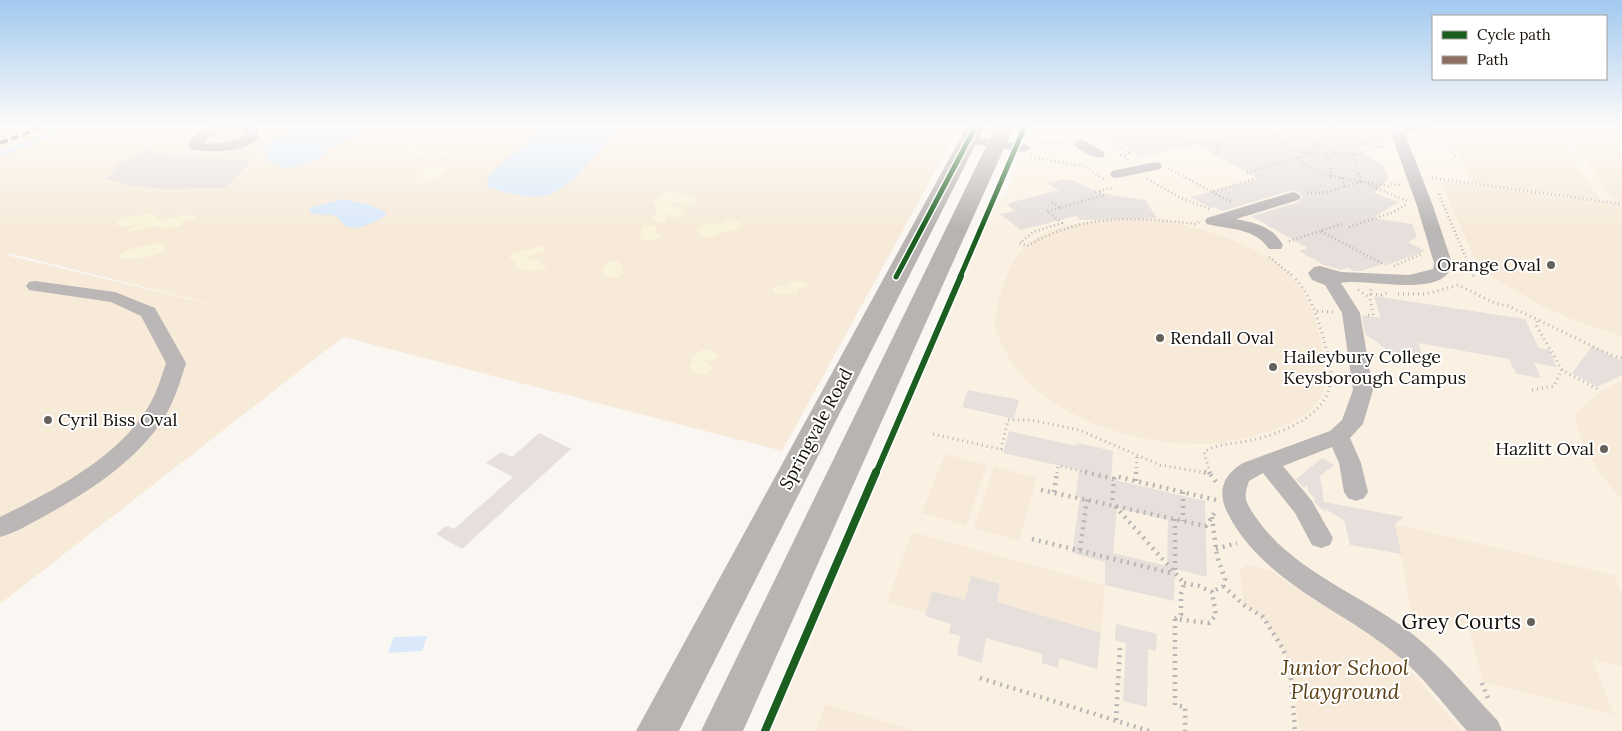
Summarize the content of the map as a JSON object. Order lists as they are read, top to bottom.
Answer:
{
  "streets": {
    "highway": ["Springvale Road"]
  },
  "parks": ["Junior School Playground"],
  "places": [
    "Orange Oval",
    "Rendall Oval",
    "Haileybury College Keysborough Campus",
    "Cyril Biss Oval",
    "Hazlitt Oval",
    "Grey Courts"
  ],
  "legend": ["Cycle path", "Path"]
}
